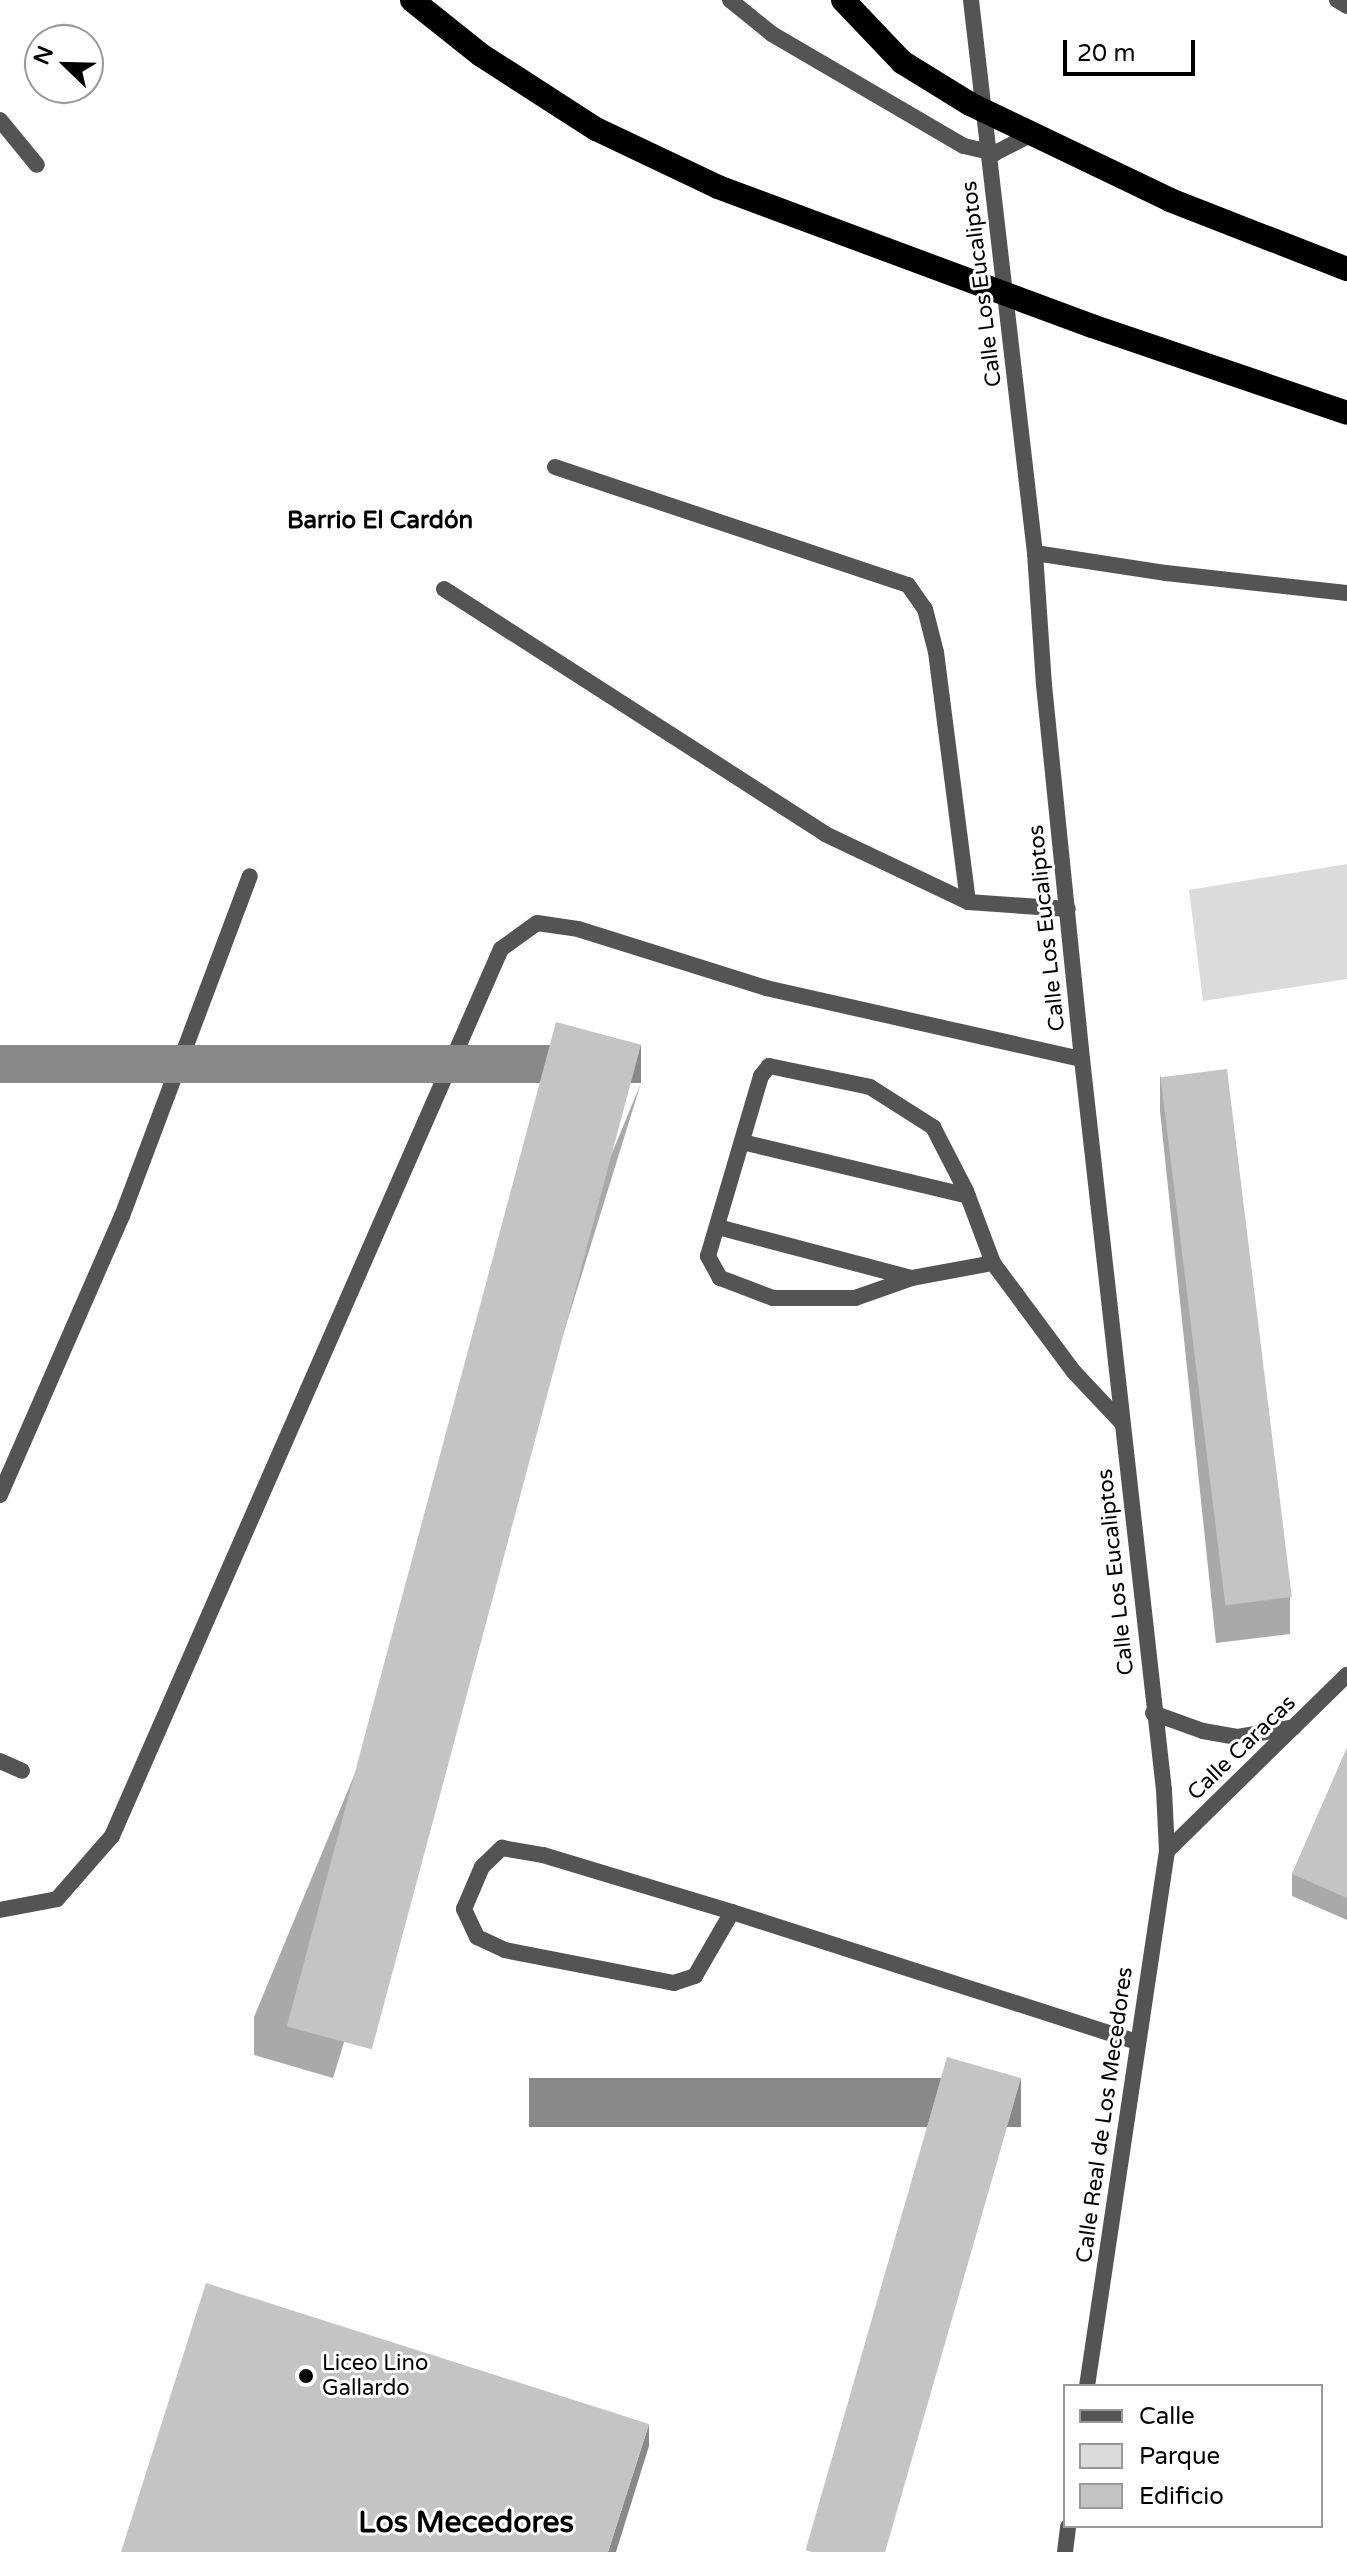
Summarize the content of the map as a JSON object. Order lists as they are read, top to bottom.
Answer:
{
  "streets": {
    "street": ["Calle Los Eucaliptos", "Calle Caracas", "Calle Real de Los Mecedores"]
  },
  "crossings": [
    ["Calle Los Eucaliptos", "Calle Caracas"],
    ["Calle Los Eucaliptos", "Calle Real de Los Mecedores"],
    ["Calle Caracas", "Calle Real de Los Mecedores"]
  ],
  "districts": ["Barrio El Cardón", "Los Mecedores"],
  "places": ["Liceo Lino Gallardo"],
  "legend": ["Calle", "Parque", "Edificio"],
  "scale_bar": "20 m",
  "north": "top left"
}
